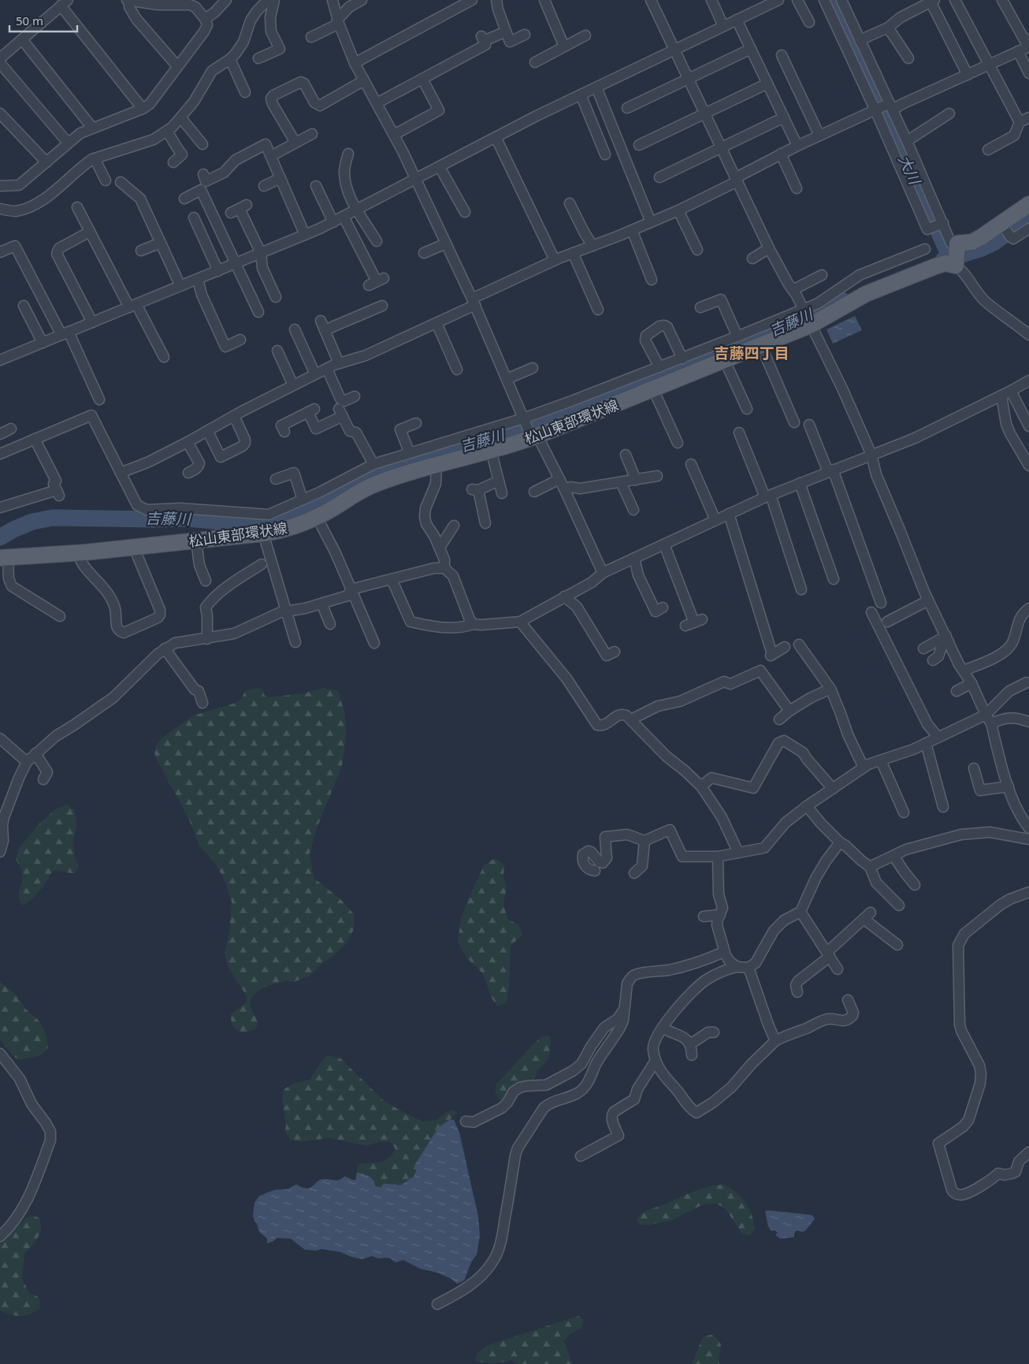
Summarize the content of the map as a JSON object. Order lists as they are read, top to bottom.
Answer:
{
  "streets": {
    "main road": ["松山東部環状線"]
  },
  "districts": ["吉藤四丁目"],
  "water": ["大川", "吉藤川"],
  "scale_bar": "50 m"
}
